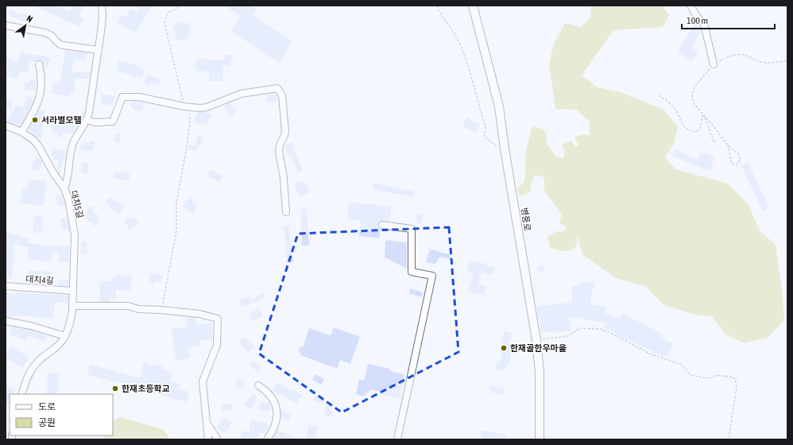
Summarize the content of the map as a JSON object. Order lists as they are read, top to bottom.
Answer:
{
  "streets": {
    "main road": ["병풍로"],
    "street": ["대치5길", "대치4길"]
  },
  "crossings": [
    ["대치5길", "대치4길"]
  ],
  "places": ["서라별모텔", "한재골한우마을", "한재초등학교"],
  "legend": ["도로", "공원"],
  "scale_bar": "100 m",
  "north": "top right"
}
